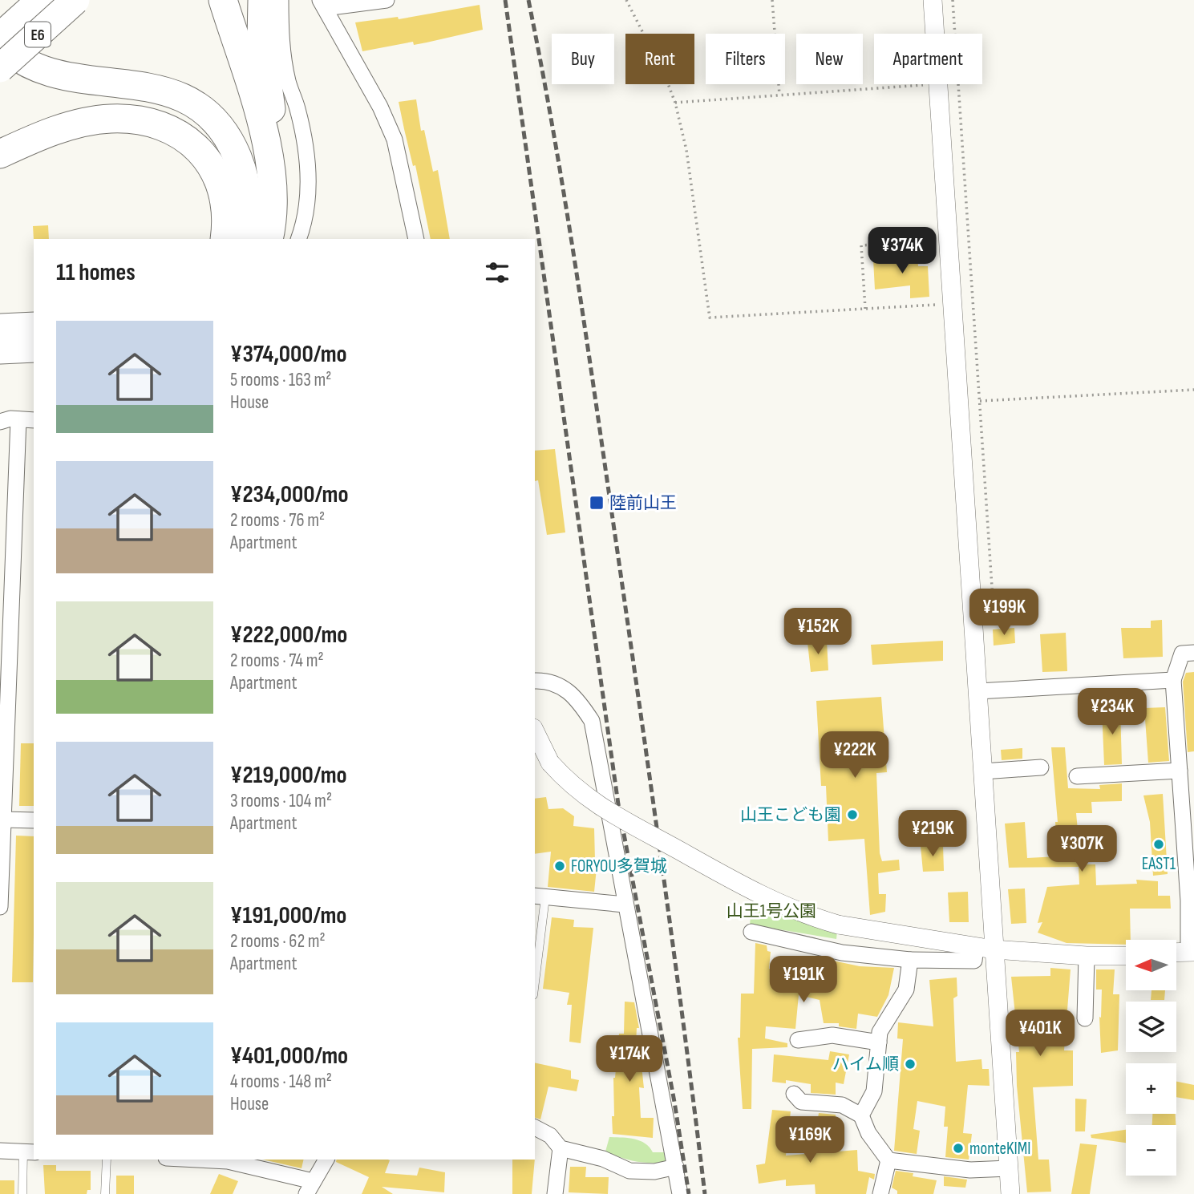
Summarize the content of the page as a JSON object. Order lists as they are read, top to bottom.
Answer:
{
  "streets": {
    "highway": ["E6"]
  },
  "parks": ["山王1号公園"],
  "places": {
    "transit": ["陸前山王"],
    "other": [
      "山王こども園",
      "EAST1",
      "FORYOU多賀城",
      "ハイム順",
      "monteKIMI"
    ]
  },
  "north": "left",
  "page": {
    "chip": [
      "Buy",
      "Rent",
      "Filters",
      "New",
      "Apartment"
    ],
    "price": [
      "¥374K",
      "¥199K",
      "¥152K",
      "¥234K",
      "¥222K",
      "¥219K",
      "¥307K",
      "¥191K",
      "¥401K",
      "¥174K",
      "¥169K"
    ],
    "heading": "11 homes",
    "list": [
      {
        "name": "¥374,000/mo",
        "note": "5 rooms · 163 m² · House"
      },
      {
        "name": "¥234,000/mo",
        "note": "2 rooms · 76 m² · Apartment"
      },
      {
        "name": "¥222,000/mo",
        "note": "2 rooms · 74 m² · Apartment"
      },
      {
        "name": "¥219,000/mo",
        "note": "3 rooms · 104 m² · Apartment"
      },
      {
        "name": "¥191,000/mo",
        "note": "2 rooms · 62 m² · Apartment"
      },
      {
        "name": "¥401,000/mo",
        "note": "4 rooms · 148 m² · House"
      }
    ],
    "map_buttons": ["+", "−"]
  }
}
